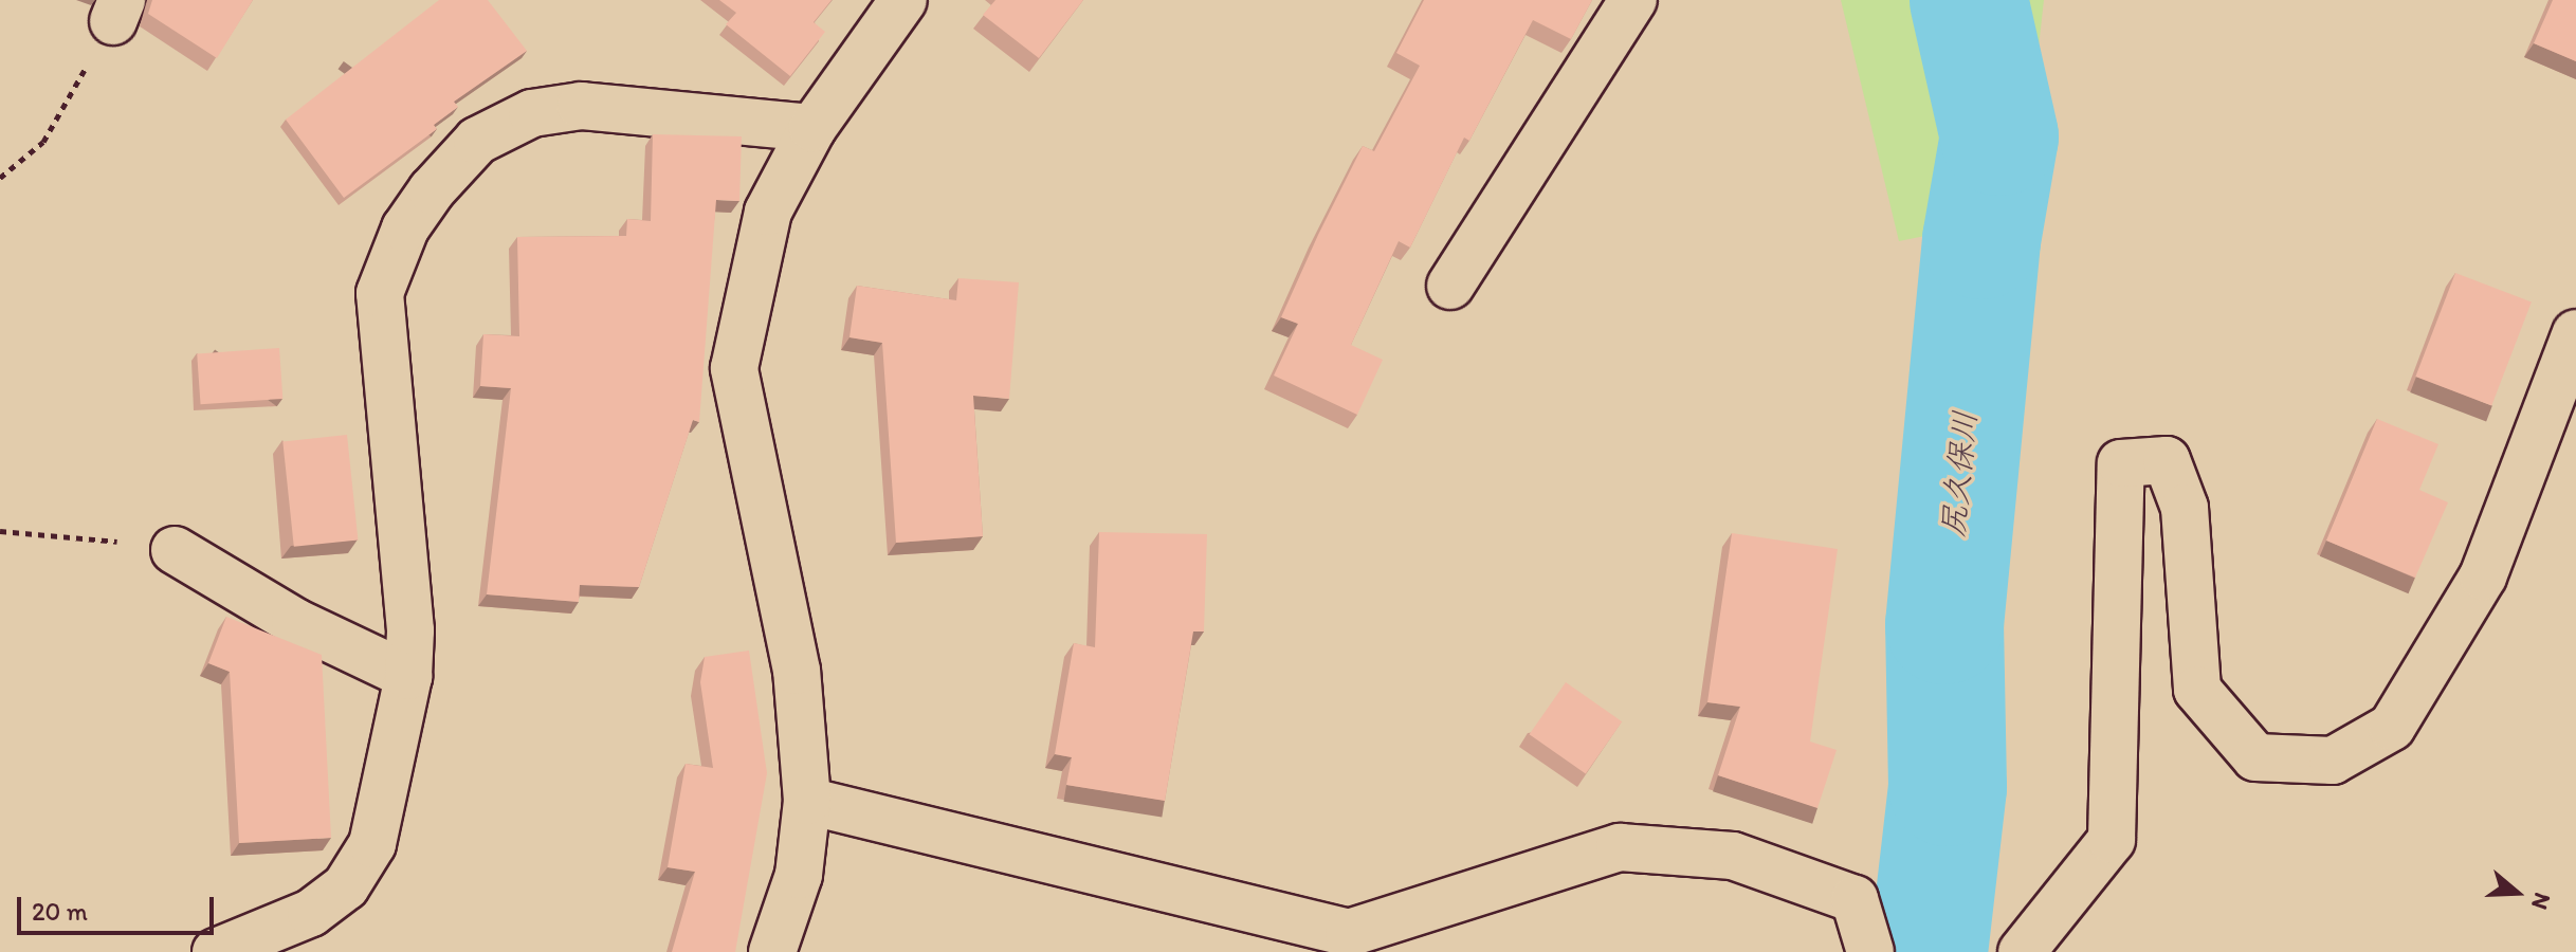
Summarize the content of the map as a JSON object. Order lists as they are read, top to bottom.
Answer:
{
  "water": ["尻久保川"],
  "scale_bar": "20 m",
  "north": "right"
}
